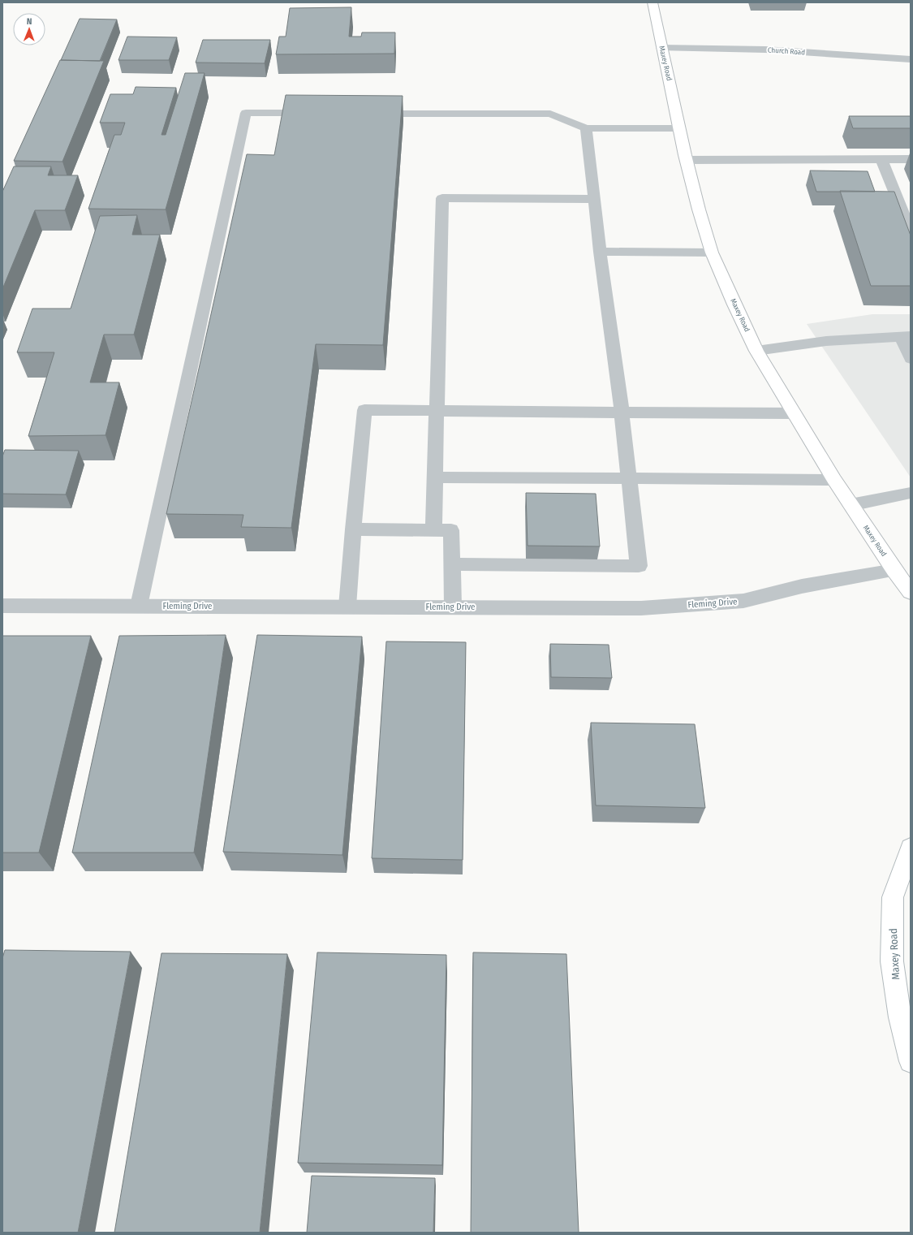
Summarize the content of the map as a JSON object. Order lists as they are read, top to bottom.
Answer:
{
  "streets": {
    "main road": ["Maxey Road"],
    "street": ["Church Road", "Fleming Drive"]
  },
  "crossings": [
    ["Church Road", "Maxey Road"],
    ["Maxey Road", "Fleming Drive"]
  ],
  "north": "top"
}
